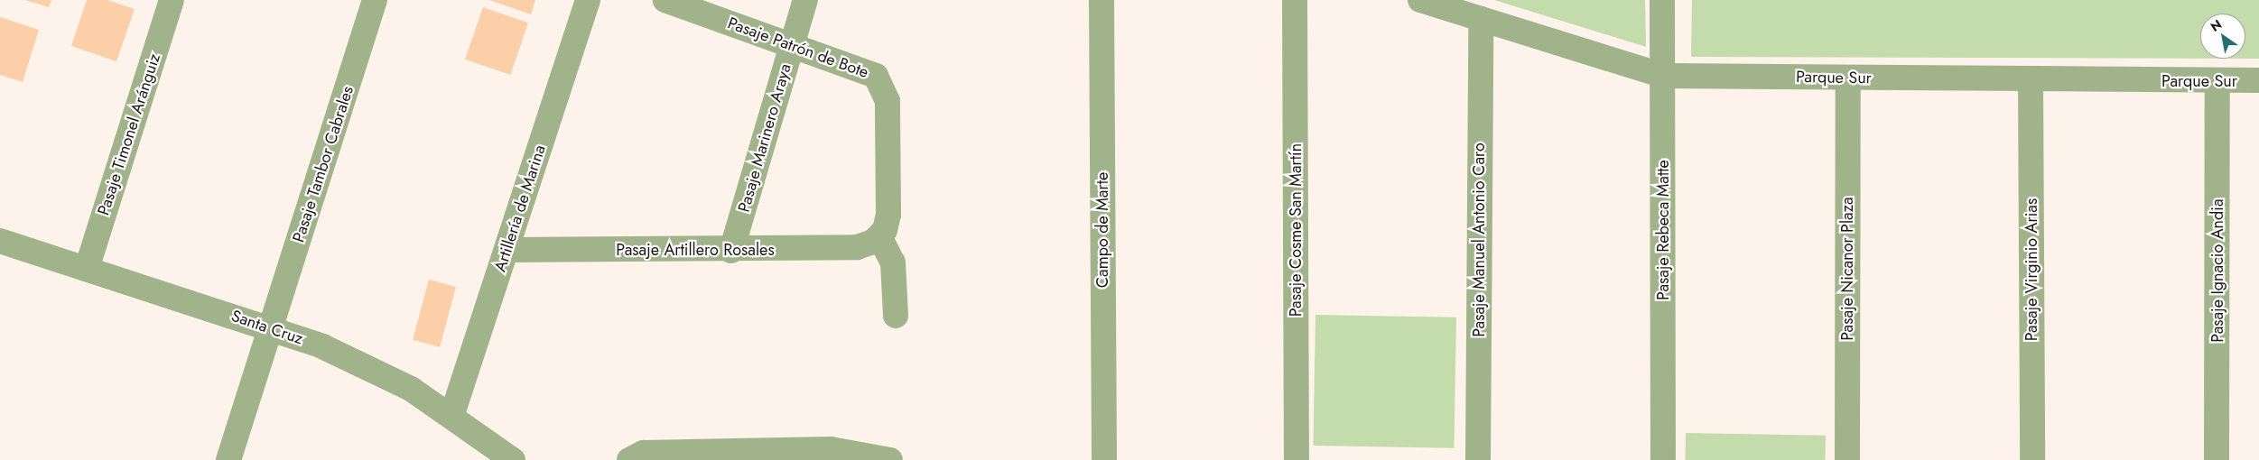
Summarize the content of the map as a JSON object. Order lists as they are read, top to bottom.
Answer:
{
  "streets": {
    "street": [
      "Pasaje Patrón de Bote",
      "Parque Sur",
      "Pasaje Timonel Aránguiz",
      "Pasaje Marinero Araya",
      "Pasaje Tambor Cabrales",
      "Artillería de Marina",
      "Campo de Marte",
      "Pasaje Cosme San Martín",
      "Pasaje Rebeca Matte",
      "Pasaje Manuel Antonio Caro",
      "Pasaje Artillero Rosales",
      "Pasaje Nicanor Plaza",
      "Pasaje Virginio Arias",
      "Pasaje Ignacio Andia",
      "Santa Cruz"
    ]
  },
  "crossings": [
    ["Pasaje Patrón de Bote", "Pasaje Marinero Araya"],
    ["Pasaje Patrón de Bote", "Pasaje Artillero Rosales"],
    ["Parque Sur", "Pasaje Rebeca Matte"],
    ["Parque Sur", "Pasaje Manuel Antonio Caro"],
    ["Parque Sur", "Pasaje Nicanor Plaza"],
    ["Parque Sur", "Pasaje Virginio Arias"],
    ["Parque Sur", "Pasaje Ignacio Andia"],
    ["Pasaje Timonel Aránguiz", "Santa Cruz"],
    ["Pasaje Marinero Araya", "Pasaje Artillero Rosales"],
    ["Pasaje Tambor Cabrales", "Santa Cruz"],
    ["Artillería de Marina", "Pasaje Artillero Rosales"],
    ["Artillería de Marina", "Santa Cruz"]
  ],
  "north": "top left"
}
